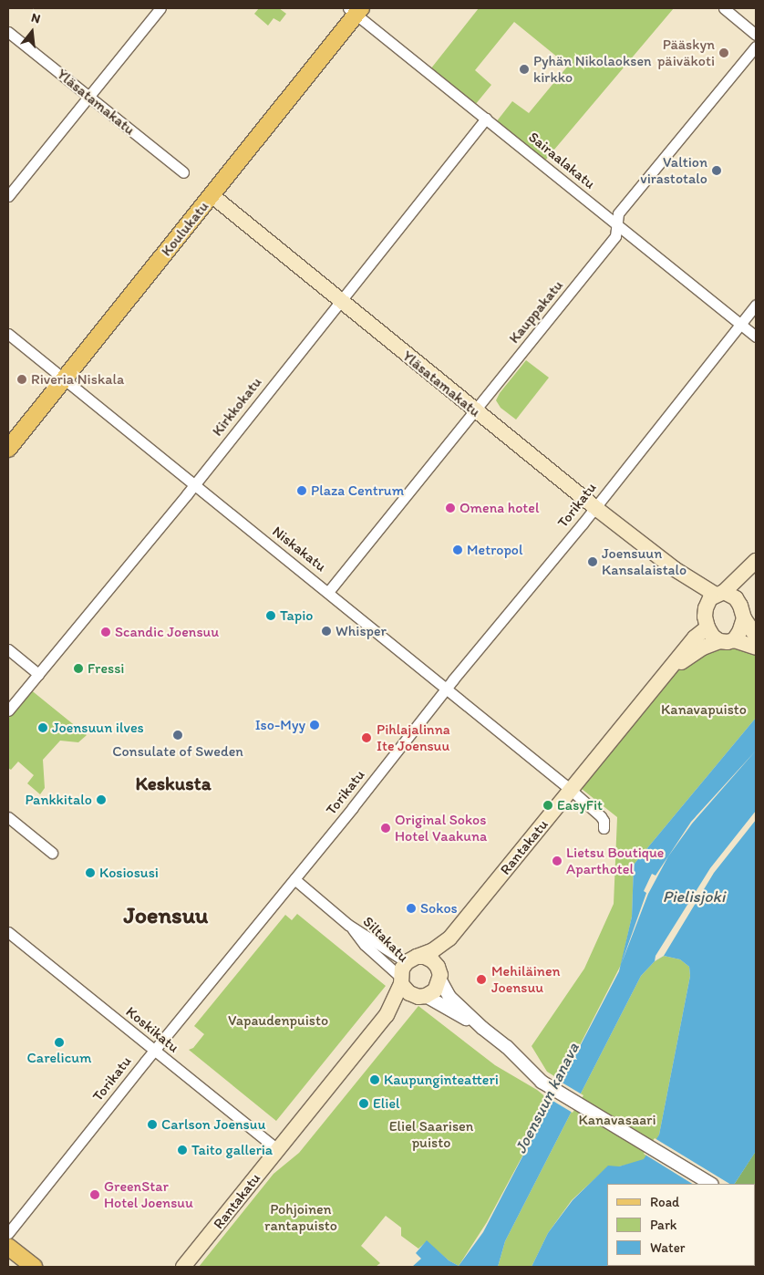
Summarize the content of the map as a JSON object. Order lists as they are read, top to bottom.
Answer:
{
  "streets": {
    "main road": ["Yläsatamakatu", "Koulukatu", "Rantakatu"],
    "street": [
      "Sairaalakatu",
      "Kauppakatu",
      "Kirkkokatu",
      "Torikatu",
      "Niskakatu",
      "Siltakatu",
      "Koskikatu"
    ]
  },
  "crossings": [
    ["Yläsatamakatu", "Koulukatu"],
    ["Yläsatamakatu", "Kauppakatu"],
    ["Yläsatamakatu", "Kirkkokatu"],
    ["Yläsatamakatu", "Torikatu"],
    ["Yläsatamakatu", "Rantakatu"],
    ["Sairaalakatu", "Koulukatu"],
    ["Sairaalakatu", "Kauppakatu"],
    ["Sairaalakatu", "Kirkkokatu"],
    ["Sairaalakatu", "Torikatu"],
    ["Koulukatu", "Niskakatu"],
    ["Kauppakatu", "Niskakatu"],
    ["Kirkkokatu", "Niskakatu"],
    ["Torikatu", "Niskakatu"],
    ["Torikatu", "Siltakatu"],
    ["Torikatu", "Koskikatu"],
    ["Niskakatu", "Rantakatu"],
    ["Rantakatu", "Siltakatu"],
    ["Rantakatu", "Koskikatu"]
  ],
  "districts": ["Keskusta", "Joensuu"],
  "water": ["Pielisjoki", "Joensuun kanava"],
  "parks": [
    "Kanavapuisto",
    "Vapaudenpuisto",
    "Kanavasaari",
    "Eliel Saarisen puisto",
    "Pohjoinen rantapuisto"
  ],
  "places": [
    "Pääskyn päiväkoti",
    "Pyhän Nikolaoksen kirkko",
    "Valtion virastotalo",
    "Riveria Niskala",
    "Plaza Centrum",
    "Omena hotel",
    "Metropol",
    "Joensuun Kansalaistalo",
    "Tapio",
    "Whisper",
    "Scandic Joensuu",
    "Fressi",
    "Iso-Myy",
    "Joensuun ilves",
    "Consulate of Sweden",
    "Pihlajalinna Ite Joensuu",
    "Pankkitalo",
    "EasyFit",
    "Original Sokos Hotel Vaakuna",
    "Lietsu Boutique Aparthotel",
    "Kosiosusi",
    "Sokos",
    "Mehiläinen Joensuu",
    "Carelicum",
    "Kaupunginteatteri",
    "Eliel",
    "Carlson Joensuu",
    "Taito galleria",
    "GreenStar Hotel Joensuu"
  ],
  "legend": ["Road", "Park", "Water"],
  "north": "top"
}
